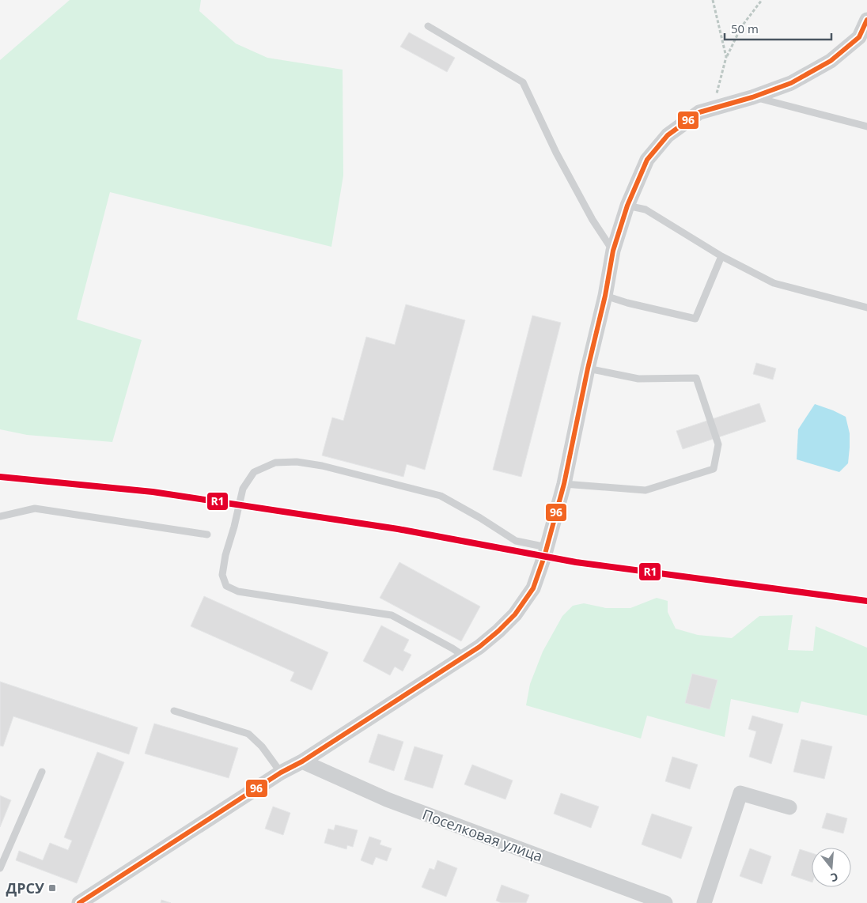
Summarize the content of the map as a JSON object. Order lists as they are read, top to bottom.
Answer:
{
  "streets": {
    "street": ["Поселковая улица"]
  },
  "places": {
    "transit": ["ДРСУ"]
  },
  "lines": ["transit line 96", "transit line R1"],
  "scale_bar": "50 m",
  "north": "bottom"
}
